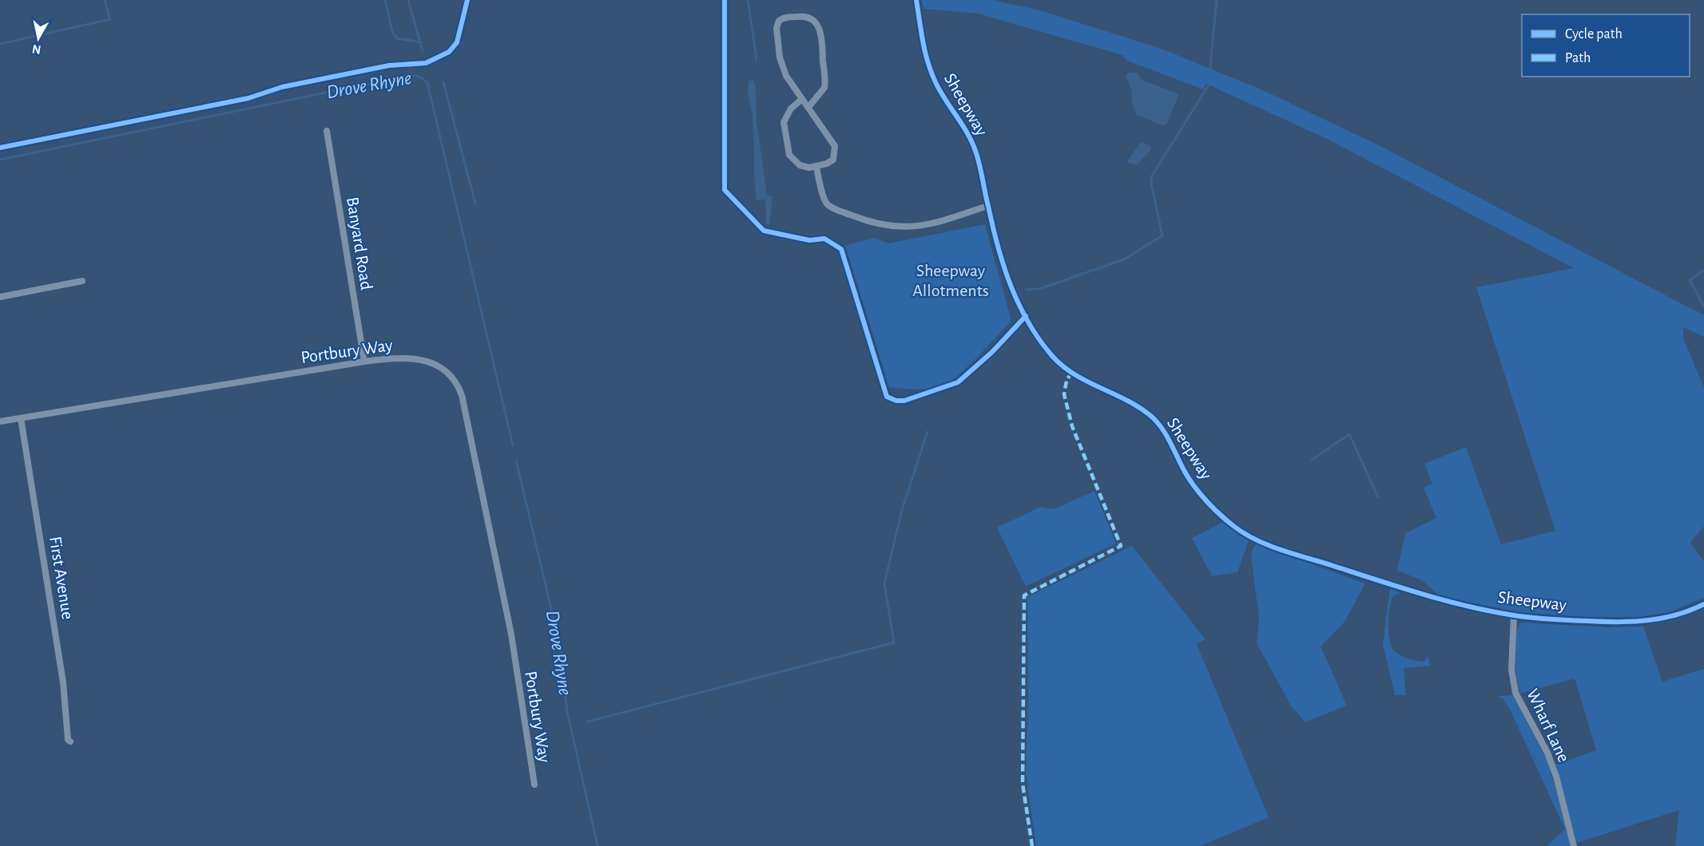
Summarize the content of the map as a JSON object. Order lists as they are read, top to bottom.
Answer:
{
  "streets": {
    "street": [
      "Sheepway",
      "Banyard Road",
      "Portbury Way",
      "First Avenue",
      "Wharf Lane"
    ]
  },
  "crossings": [
    ["Sheepway", "Wharf Lane"],
    ["Banyard Road", "Portbury Way"],
    ["Portbury Way", "First Avenue"]
  ],
  "water": ["Drove Rhyne"],
  "parks": ["Sheepway Allotments"],
  "legend": ["Cycle path", "Path"],
  "north": "bottom"
}
